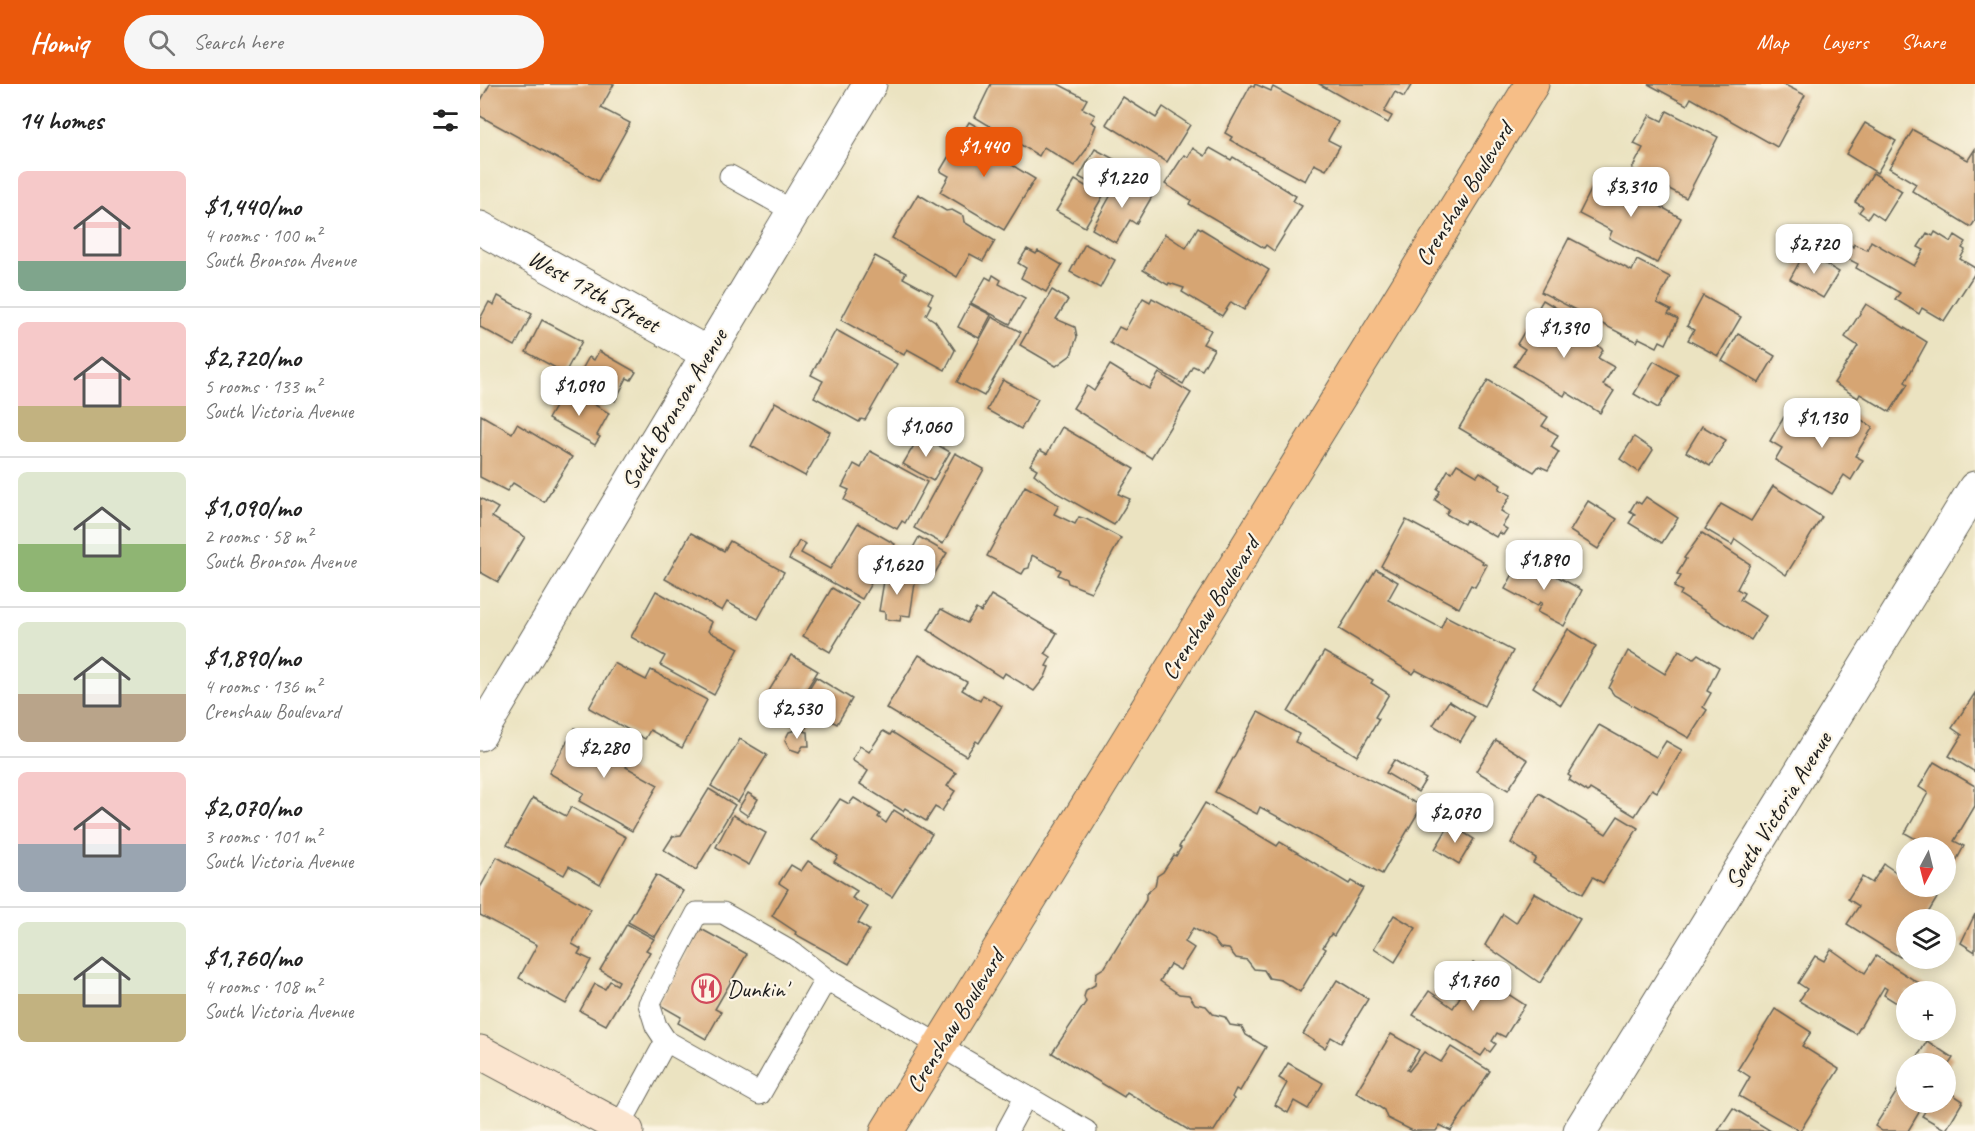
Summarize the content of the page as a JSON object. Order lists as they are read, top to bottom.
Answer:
{
  "streets": {
    "main road": ["Crenshaw Boulevard"],
    "street": ["West 17th Street", "South Bronson Avenue", "South Victoria Avenue"]
  },
  "crossings": [
    ["West 17th Street", "South Bronson Avenue"]
  ],
  "places": {
    "restaurant": ["Dunkin'"]
  },
  "north": "bottom",
  "page": {
    "header": "Homiq",
    "search": "Search here",
    "nav": ["Map", "Layers", "Share"],
    "heading": "14 homes",
    "price": [
      "$1,440",
      "$1,220",
      "$3,310",
      "$2,720",
      "$1,390",
      "$1,090",
      "$1,130",
      "$1,060",
      "$1,890",
      "$1,620",
      "$2,530",
      "$2,280",
      "$2,070",
      "$1,760"
    ],
    "list": [
      {
        "name": "$1,440/mo",
        "note": "4 rooms · 100 m² · South Bronson Avenue"
      },
      {
        "name": "$2,720/mo",
        "note": "5 rooms · 133 m² · South Victoria Avenue"
      },
      {
        "name": "$1,090/mo",
        "note": "2 rooms · 58 m² · South Bronson Avenue"
      },
      {
        "name": "$1,890/mo",
        "note": "4 rooms · 136 m² · Crenshaw Boulevard"
      },
      {
        "name": "$2,070/mo",
        "note": "3 rooms · 101 m² · South Victoria Avenue"
      },
      {
        "name": "$1,760/mo",
        "note": "4 rooms · 108 m² · South Victoria Avenue"
      }
    ],
    "map_buttons": ["+", "−"]
  }
}
